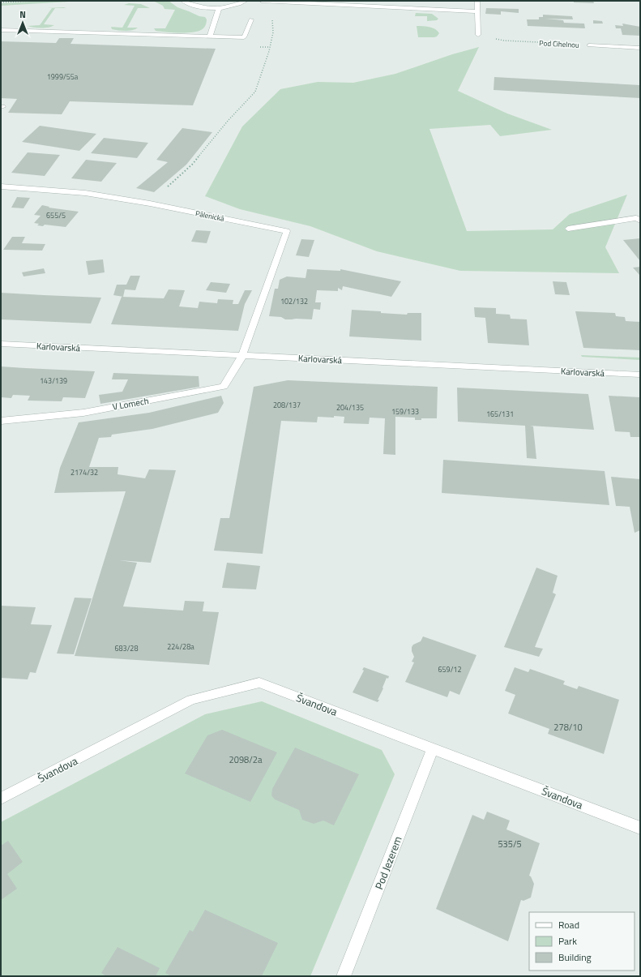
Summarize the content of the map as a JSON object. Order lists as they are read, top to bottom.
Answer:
{
  "streets": {
    "street": [
      "Pod Cihelnou",
      "Pálenická",
      "Karlovarská",
      "V Lomech",
      "Švandova",
      "Pod Jezerem"
    ]
  },
  "crossings": [
    ["Pálenická", "Karlovarská"],
    ["Pálenická", "V Lomech"],
    ["Karlovarská", "V Lomech"],
    ["Švandova", "Pod Jezerem"]
  ],
  "house_numbers": [
    "1999/55a",
    "655/5",
    "102/132",
    "143/139",
    "208/137",
    "204/135",
    "159/133",
    "165/131",
    "2174/32",
    "224/28a",
    "683/28",
    "659/12",
    "278/10",
    "2098/2a",
    "535/5"
  ],
  "legend": ["Road", "Park", "Building"],
  "north": "top"
}
